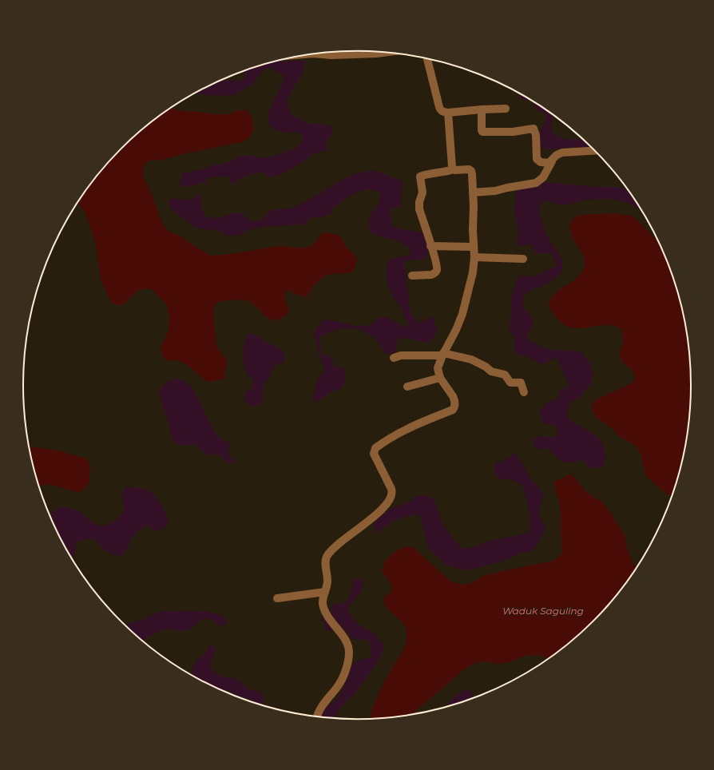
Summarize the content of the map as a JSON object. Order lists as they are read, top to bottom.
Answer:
{
  "water": ["Waduk Saguling"]
}
